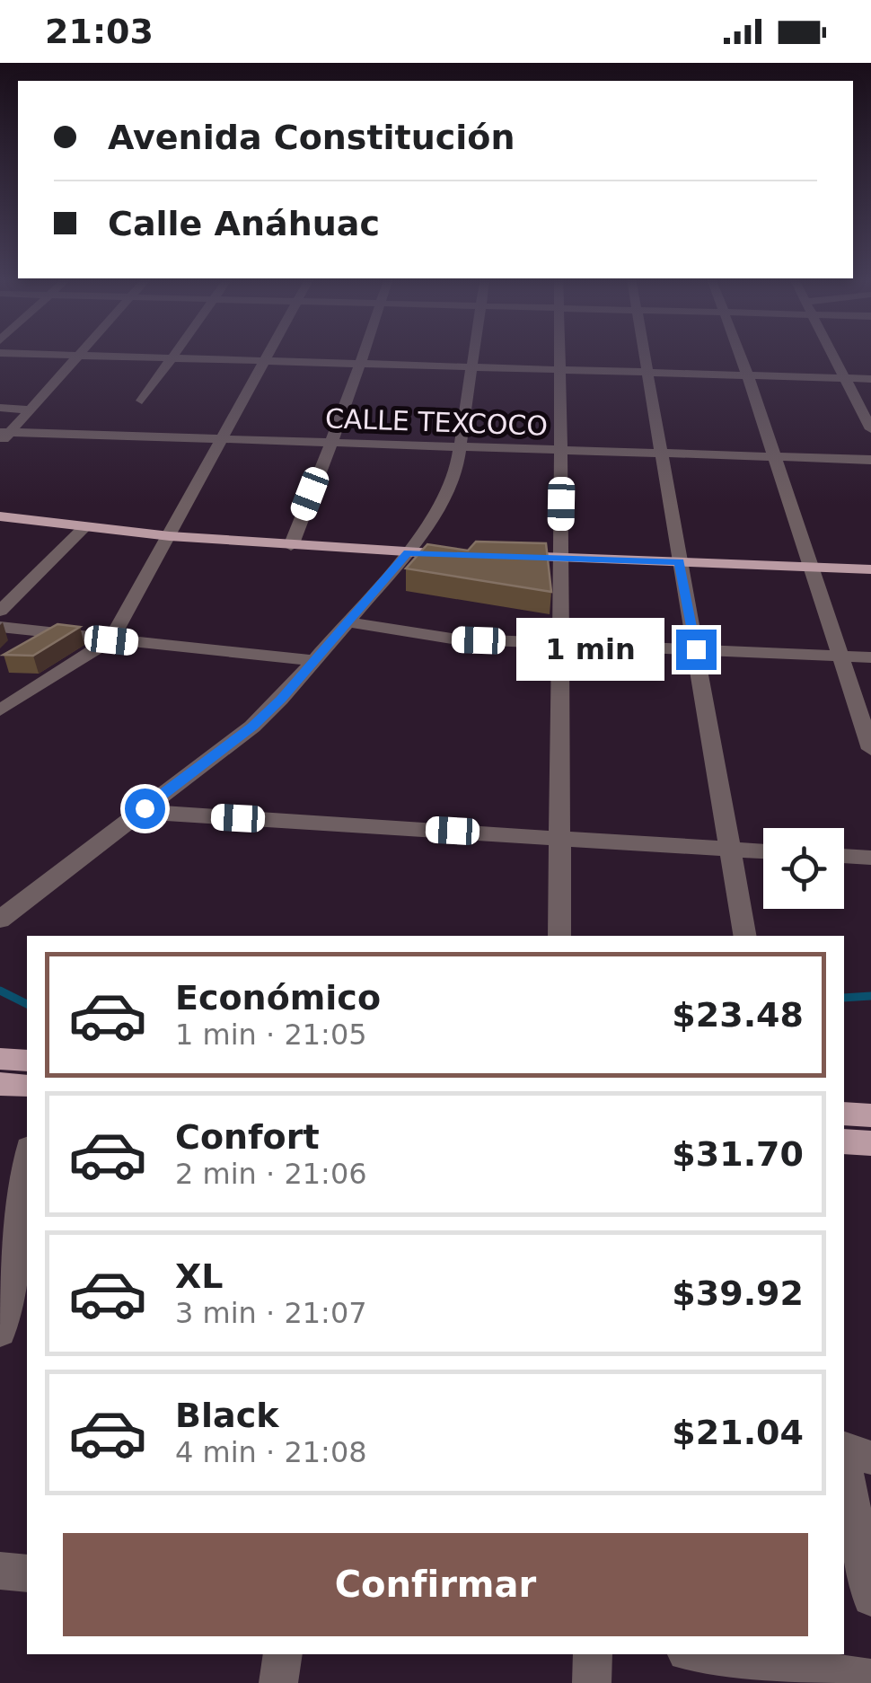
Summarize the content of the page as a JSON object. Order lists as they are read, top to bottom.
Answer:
{
  "streets": {
    "street": ["CALLE TEXCOCO"]
  },
  "page": {
    "status": "21:03",
    "banner": ["Avenida Constitución", "Calle Anáhuac"],
    "bubble": "1 min",
    "list": [
      {
        "name": "Económico",
        "note": "1 min · 21:05",
        "value": "$23.48"
      },
      {
        "name": "Confort",
        "note": "2 min · 21:06",
        "value": "$31.70"
      },
      {
        "name": "XL",
        "note": "3 min · 21:07",
        "value": "$39.92"
      },
      {
        "name": "Black",
        "note": "4 min · 21:08",
        "value": "$21.04"
      }
    ],
    "buttons": "Confirmar"
  }
}
